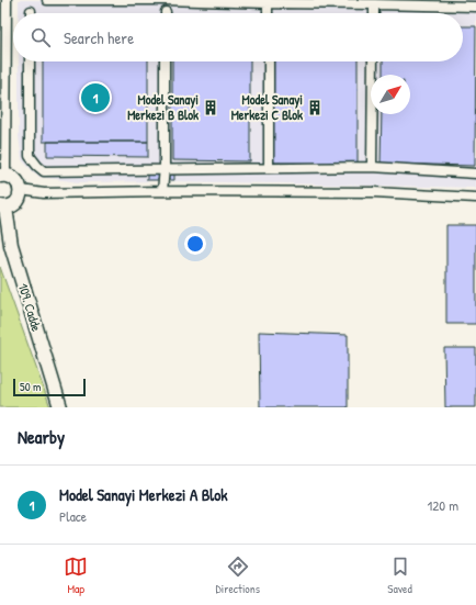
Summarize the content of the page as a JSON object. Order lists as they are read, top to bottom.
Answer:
{
  "streets": {
    "street": ["109. Cadde"]
  },
  "places": {
    "building": ["Model Sanayi Merkezi B Blok", "Model Sanayi Merkezi C Blok"]
  },
  "scale_bar": "50 m",
  "north": "top right",
  "page": {
    "search": "Search here",
    "pins": "1",
    "scale": "50 m",
    "heading": "Nearby",
    "list": [
      {
        "mark": "1",
        "name": "Model Sanayi Merkezi A Blok",
        "note": "Place",
        "value": "120 m"
      }
    ],
    "nav": ["Map", "Directions", "Saved"]
  }
}
